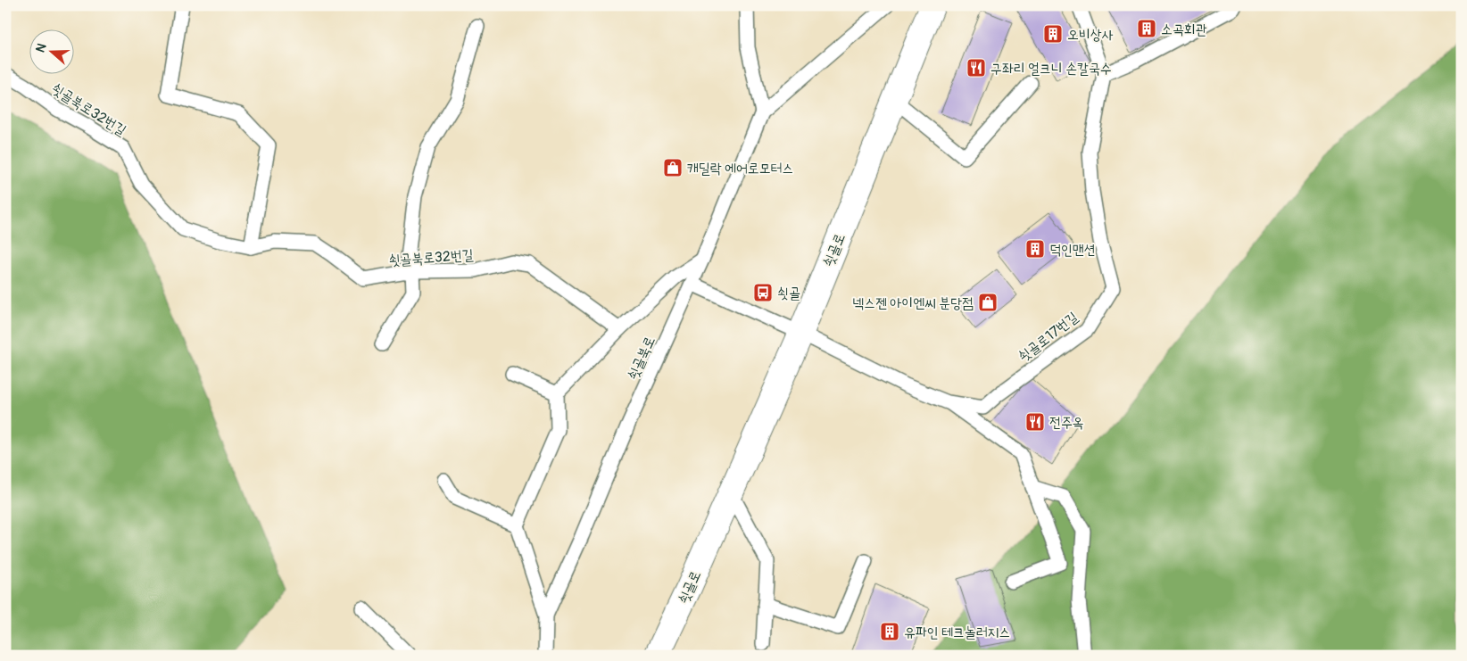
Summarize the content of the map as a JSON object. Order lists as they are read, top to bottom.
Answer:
{
  "streets": {
    "street": ["쇳골로"],
    "lane": ["쇳골북로32번길", "쇳골로17번길", "쇳골북로"]
  },
  "crossings": [
    ["쇳골로", "쇳골로17번길"],
    ["쇳골로17번길", "쇳골북로"]
  ],
  "places": {
    "building": [
      "소곡회관",
      "오비상사",
      "덕인맨션",
      "유파인 테크놀러지스"
    ],
    "restaurant": ["구좌리 얼크니 손칼국수", "전주옥"],
    "shop": ["캐딜락 에어로모터스", "넥스젠 아이엔씨 분당점"],
    "bus stop": ["쇳골"]
  },
  "north": "left"
}
